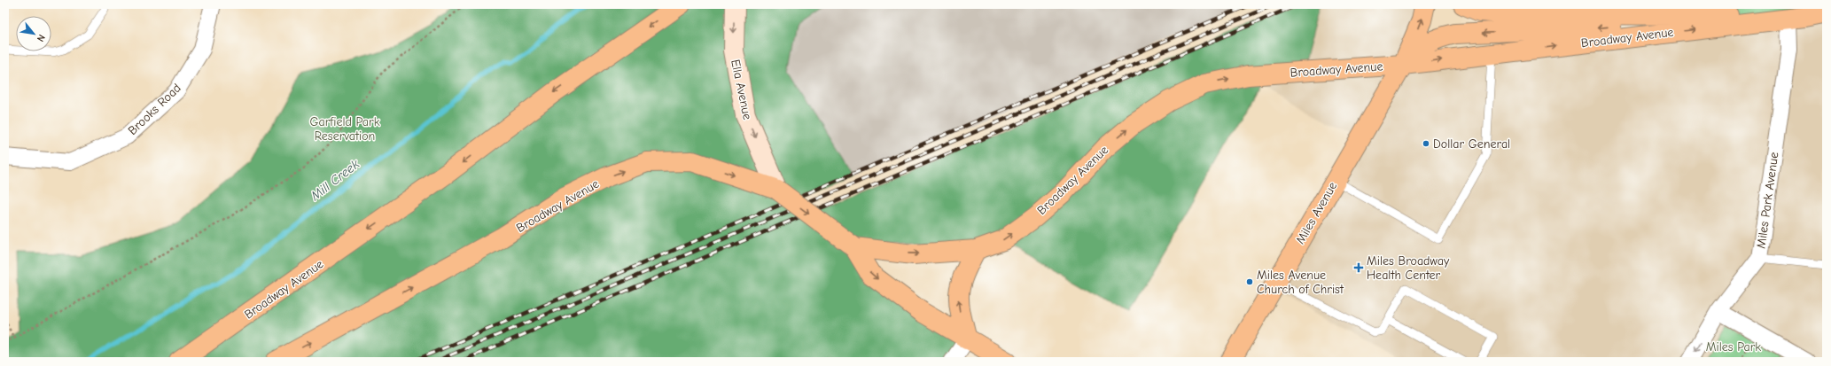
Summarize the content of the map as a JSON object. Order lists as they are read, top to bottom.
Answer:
{
  "streets": {
    "main road": ["Broadway Avenue", "Ella Avenue", "Miles Avenue"],
    "street": ["Brooks Road", "Miles Park Avenue"]
  },
  "crossings": [
    ["Broadway Avenue", "Ella Avenue"],
    ["Broadway Avenue", "Miles Park Avenue"],
    ["Broadway Avenue", "Miles Avenue"]
  ],
  "one_way": ["Ella Avenue"],
  "water": ["Mill Creek"],
  "parks": ["Garfield Park Reservation", "Miles Park"],
  "places": {
    "other": ["Dollar General", "Miles Avenue Church of Christ"],
    "health": ["Miles Broadway Health Center"]
  },
  "north": "bottom right"
}
